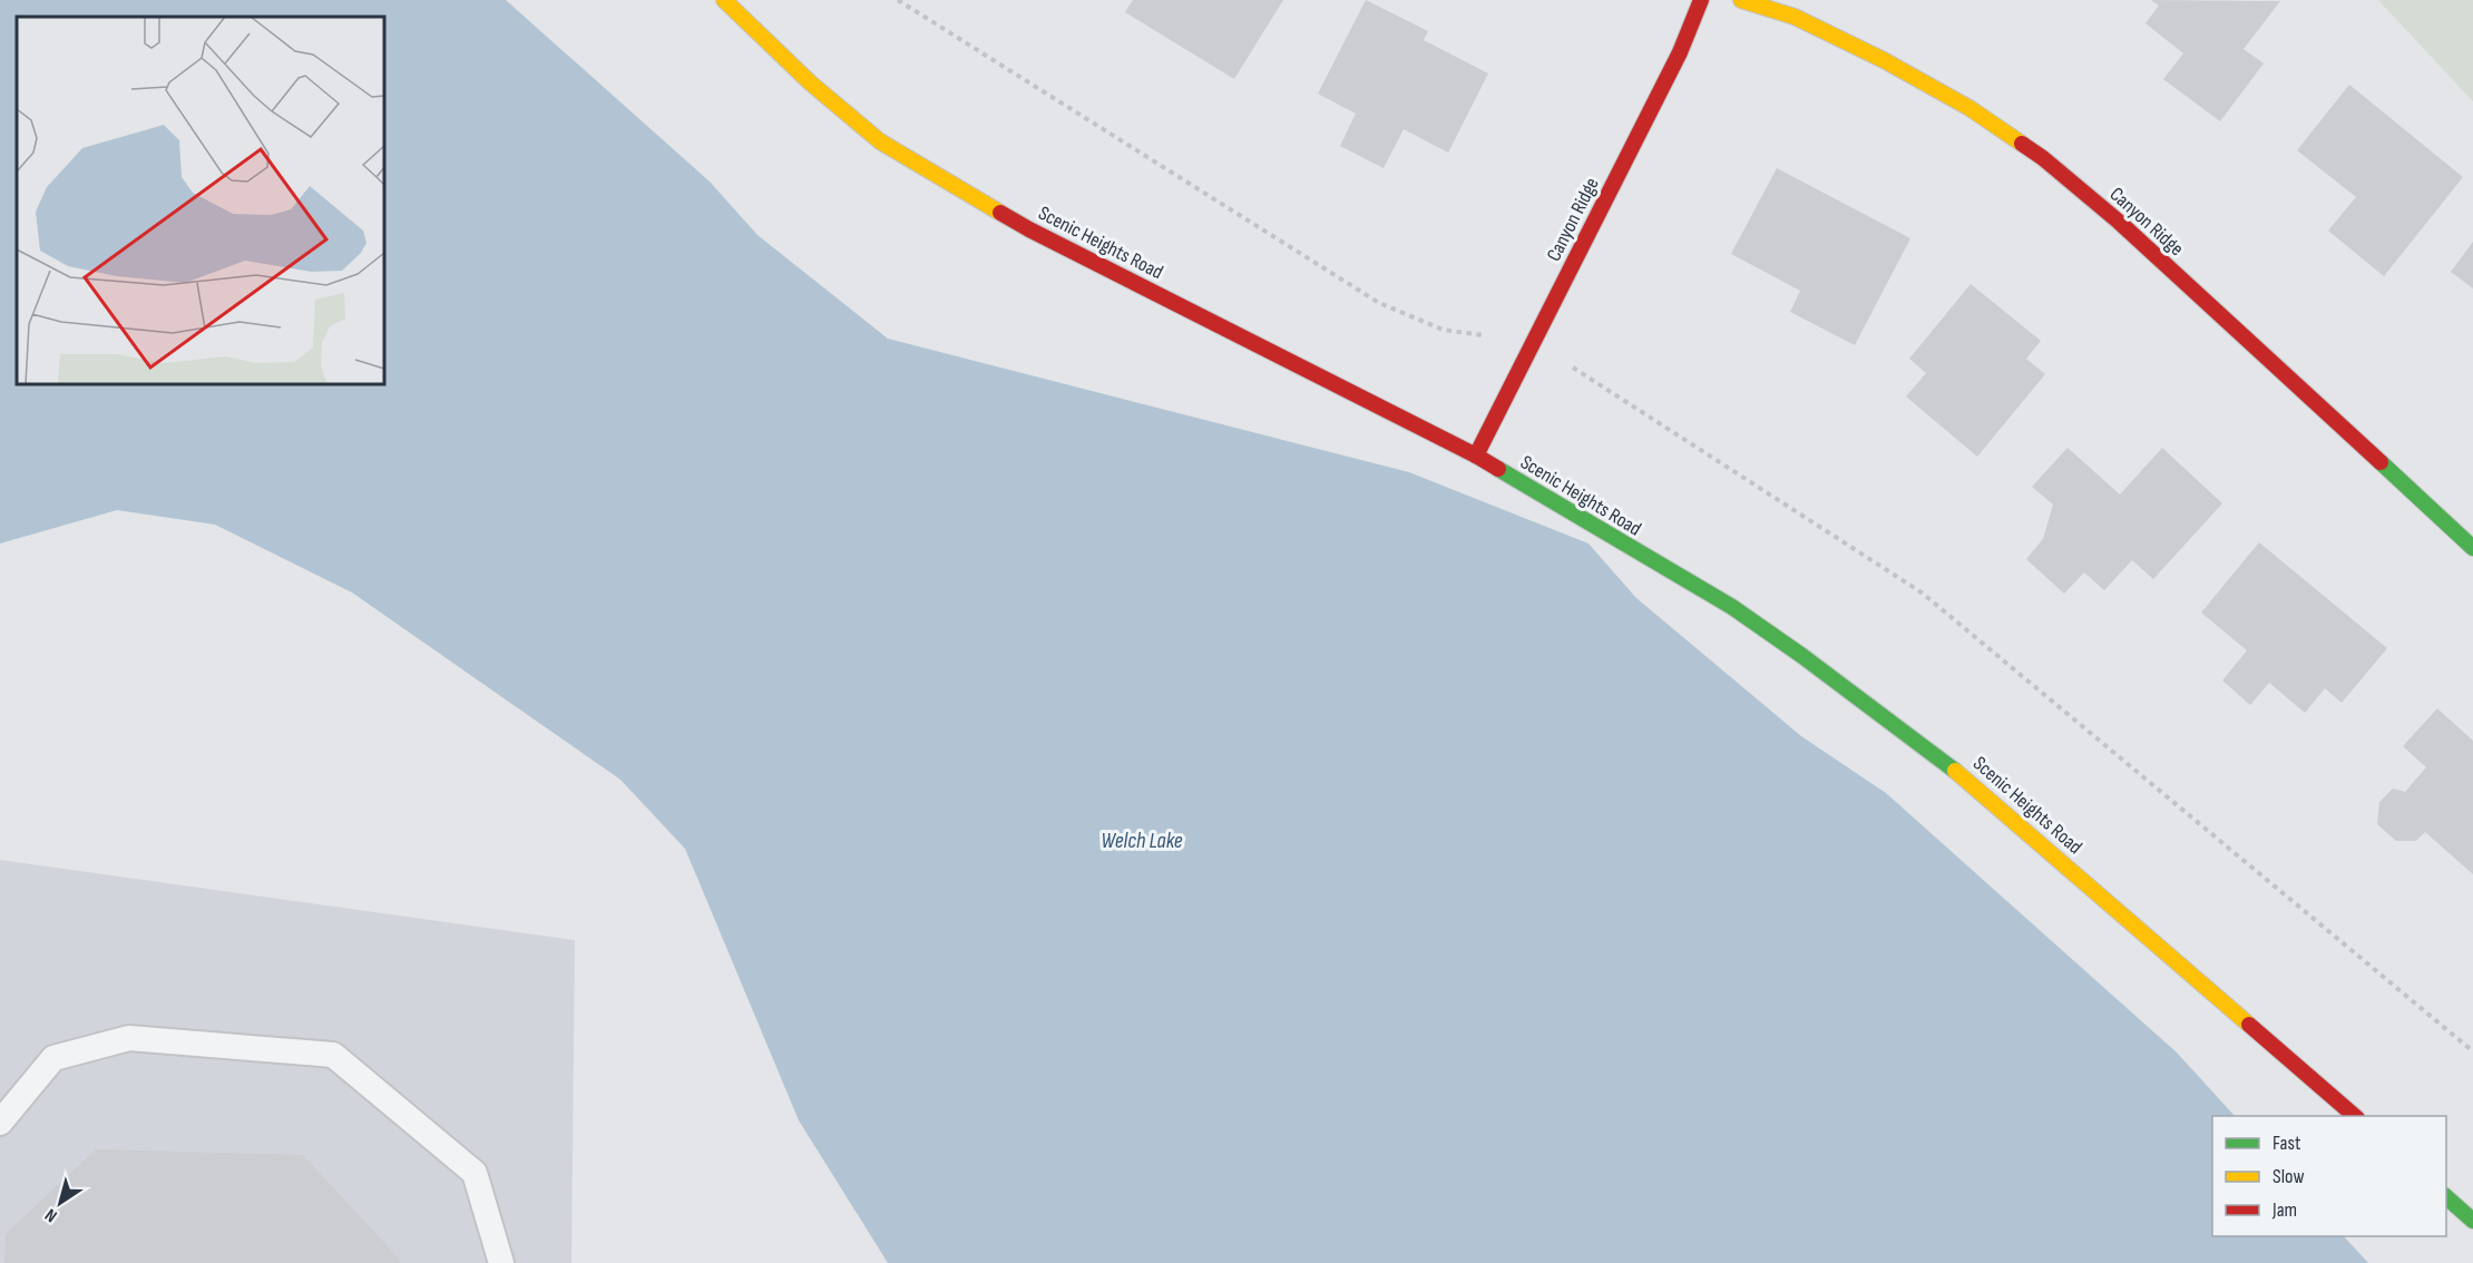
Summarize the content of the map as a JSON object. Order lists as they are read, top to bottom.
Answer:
{
  "streets": {
    "street": ["Canyon Ridge", "Scenic Heights Road"]
  },
  "crossings": [
    ["Canyon Ridge", "Scenic Heights Road"]
  ],
  "water": ["Welch Lake"],
  "legend": ["Fast", "Slow", "Jam"],
  "north": "bottom left"
}
